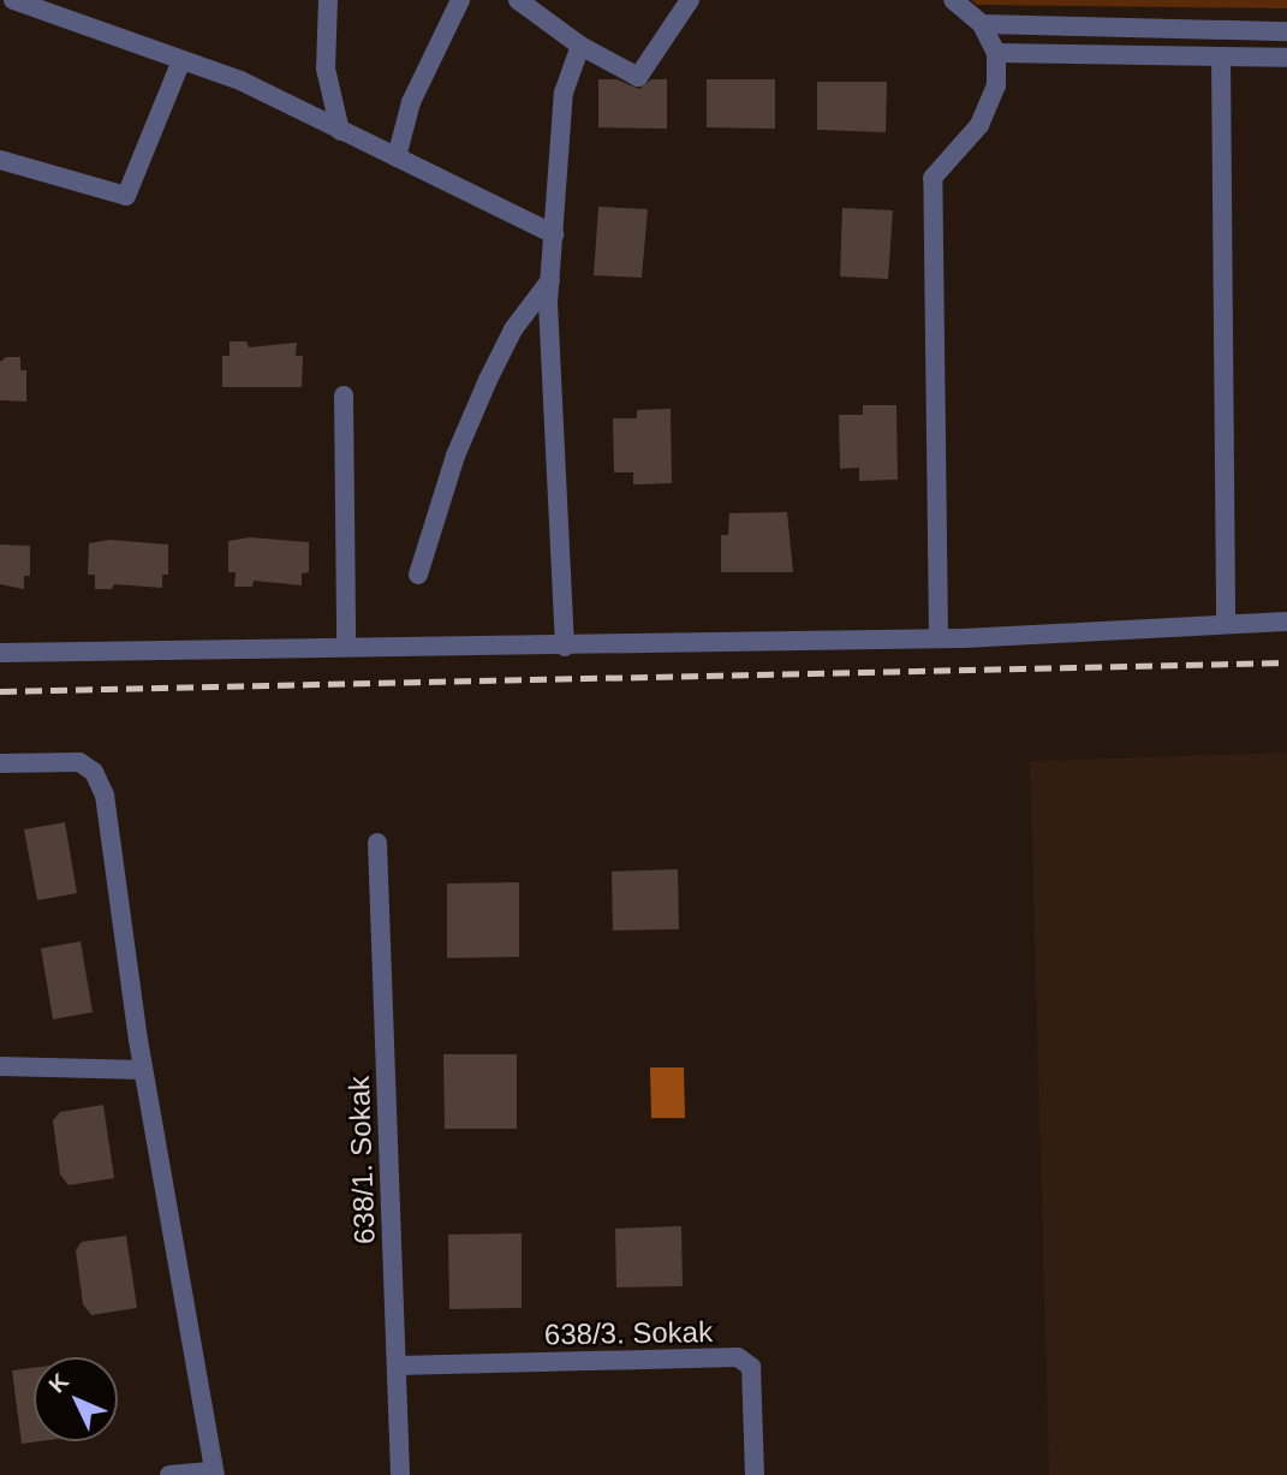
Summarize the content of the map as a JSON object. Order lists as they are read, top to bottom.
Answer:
{
  "streets": {
    "street": ["638/1. Sokak", "638/3. Sokak"]
  },
  "crossings": [
    ["638/1. Sokak", "638/3. Sokak"]
  ],
  "north": "top left"
}
